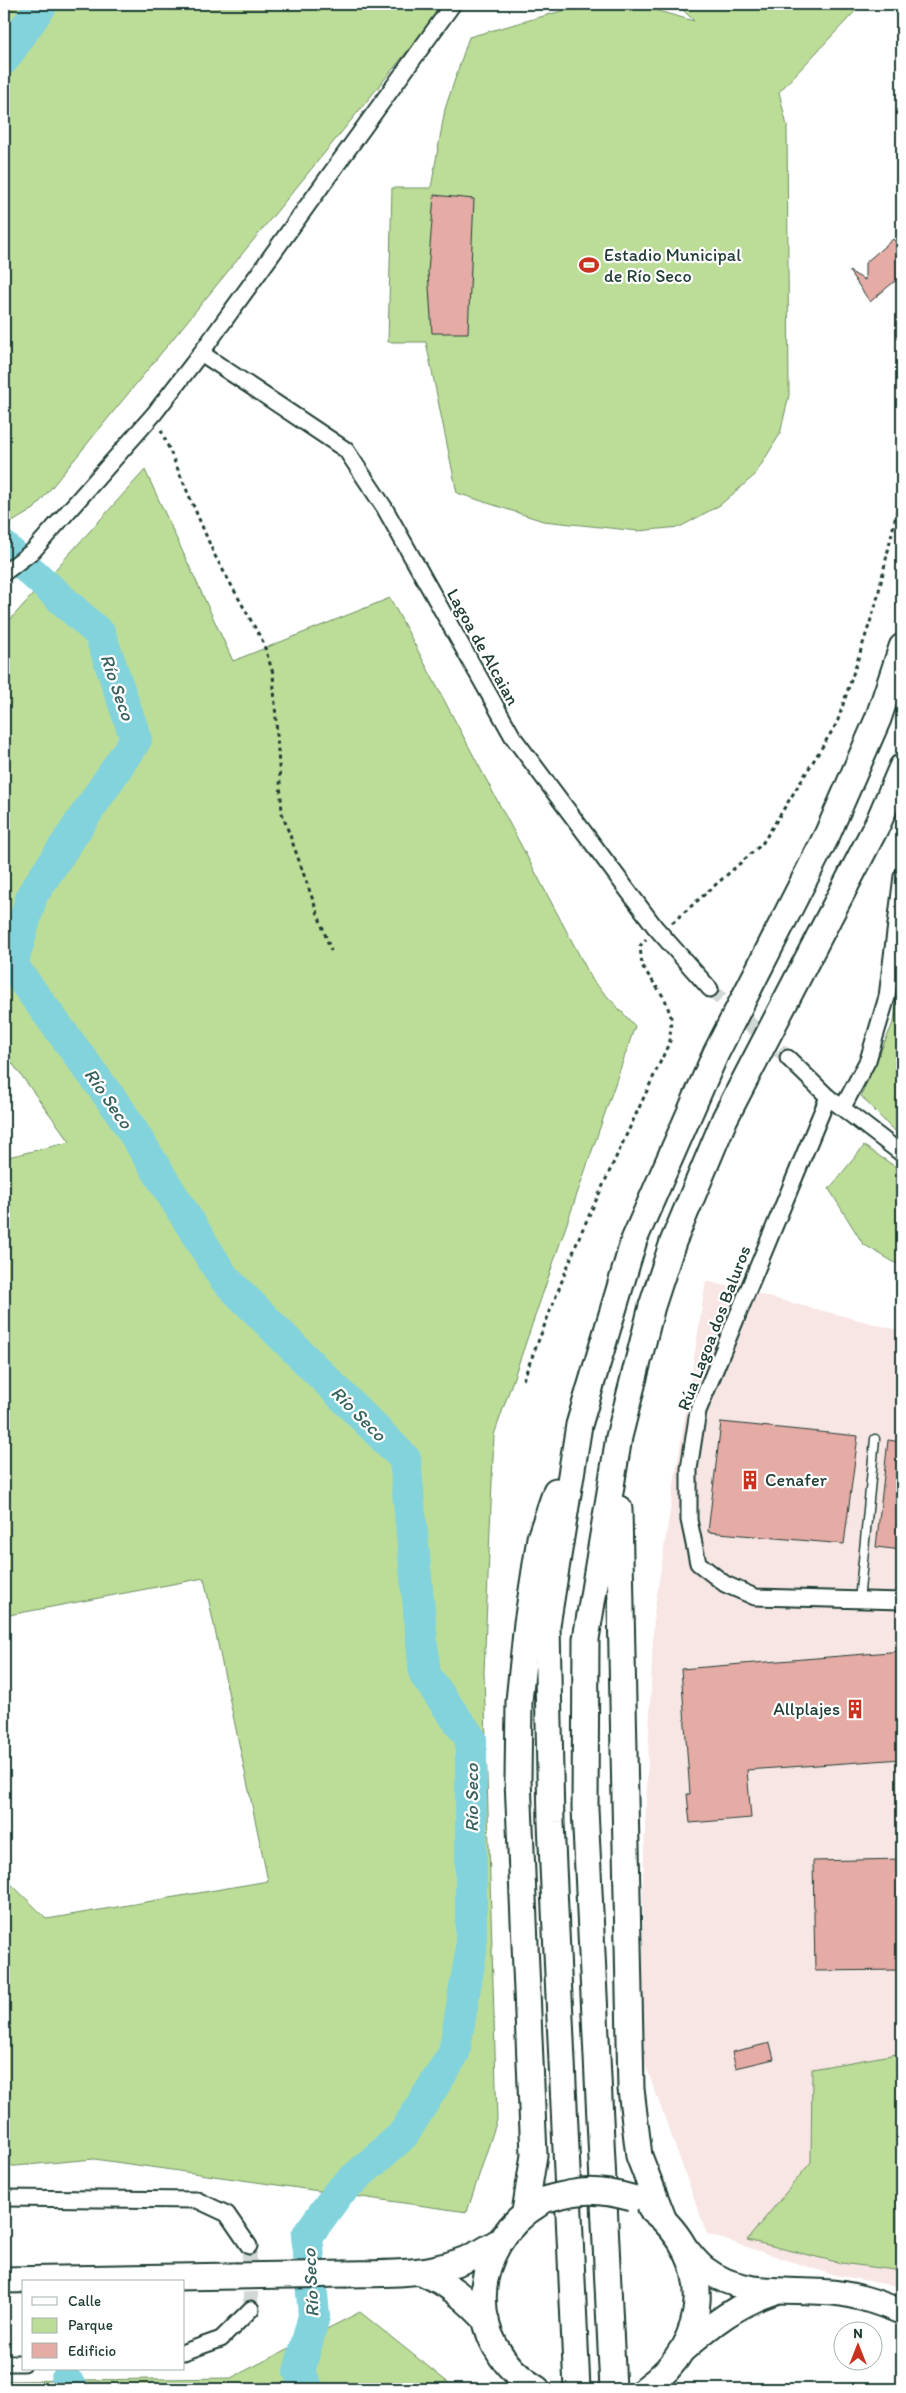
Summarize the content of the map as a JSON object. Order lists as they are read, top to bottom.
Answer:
{
  "streets": {
    "street": ["Lagoa de Alcaian", "Rúa Lagoa dos Baluros"]
  },
  "water": ["Río Seco"],
  "places": {
    "sports": ["Estadio Municipal de Río Seco"],
    "building": ["Cenafer", "Allplajes"]
  },
  "legend": ["Calle", "Parque", "Edificio"],
  "north": "top"
}
